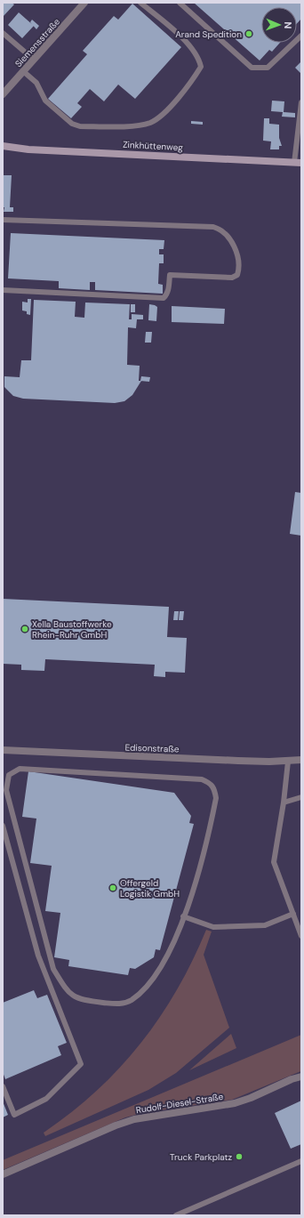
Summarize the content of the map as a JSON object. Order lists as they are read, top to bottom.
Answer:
{
  "streets": {
    "street": [
      "Siemensstraße",
      "Zinkhüttenweg",
      "Edisonstraße",
      "Rudolf-Diesel-Straße"
    ]
  },
  "places": [
    "Arand Spedition",
    "Xella Baustoffwerke Rhein-Ruhr GmbH",
    "Offergeld Logistik GmbH",
    "Truck Parkplatz"
  ],
  "north": "right"
}
